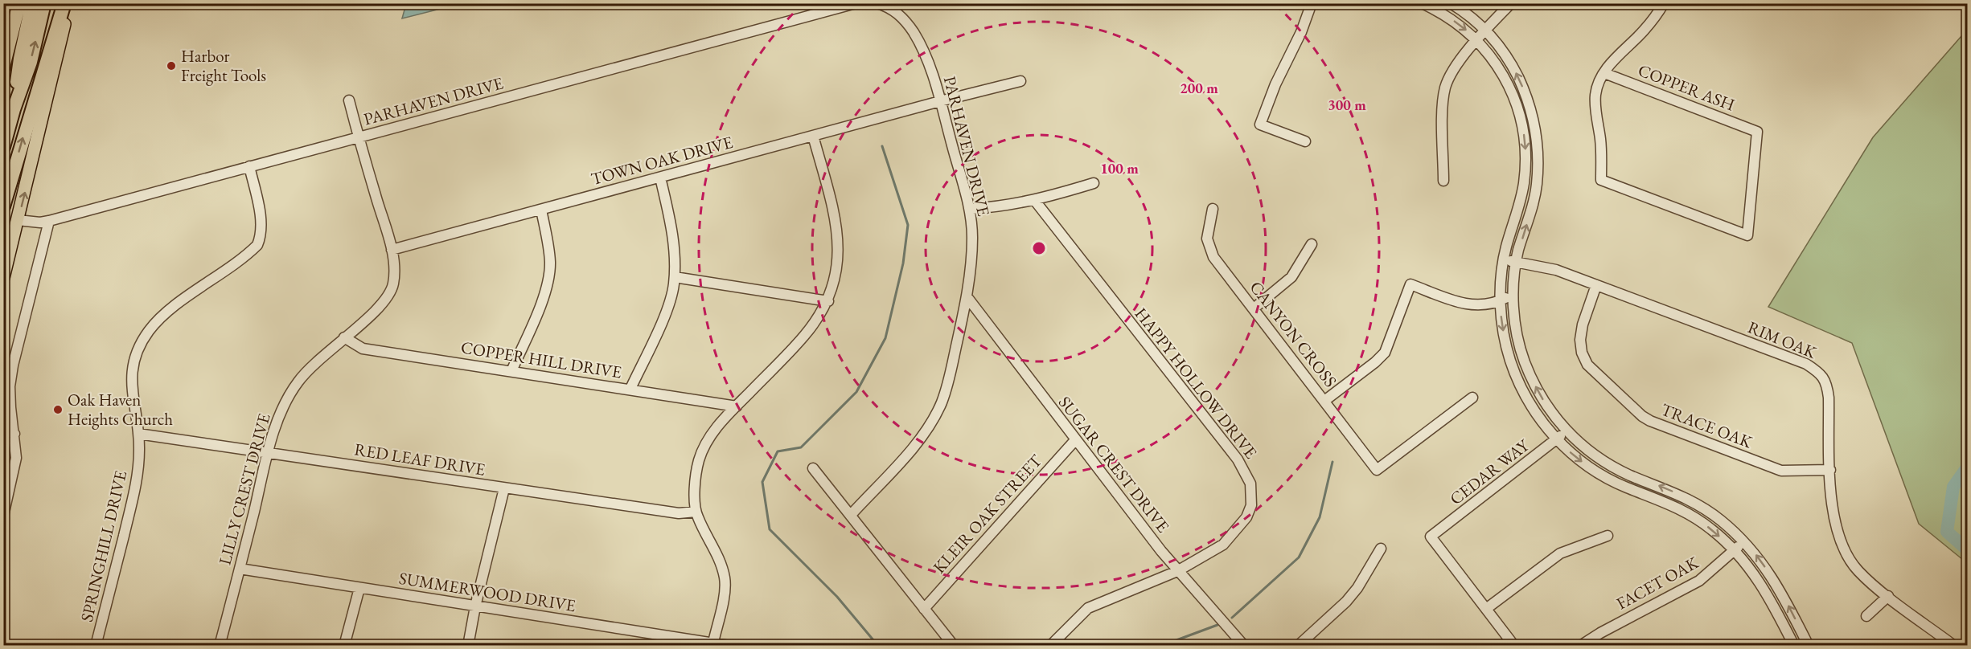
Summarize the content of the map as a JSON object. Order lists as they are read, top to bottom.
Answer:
{
  "streets": {
    "street": [
      "COPPER ASH",
      "PARHAVEN DRIVE",
      "TOWN OAK DRIVE",
      "CANYON CROSS",
      "RIM OAK",
      "COPPER HILL DRIVE",
      "HAPPY HOLLOW DRIVE",
      "TRACE OAK",
      "RED LEAF DRIVE",
      "SUGAR CREST DRIVE",
      "CEDAR WAY",
      "LILLY CREST DRIVE",
      "KLEIR OAK STREET",
      "SPRINGHILL DRIVE",
      "FACET OAK",
      "SUMMERWOOD DRIVE"
    ]
  },
  "crossings": [
    ["PARHAVEN DRIVE", "TOWN OAK DRIVE"],
    ["PARHAVEN DRIVE", "SUGAR CREST DRIVE"],
    ["PARHAVEN DRIVE", "LILLY CREST DRIVE"],
    ["PARHAVEN DRIVE", "SPRINGHILL DRIVE"],
    ["TOWN OAK DRIVE", "LILLY CREST DRIVE"],
    ["RIM OAK", "TRACE OAK"],
    ["COPPER HILL DRIVE", "LILLY CREST DRIVE"],
    ["HAPPY HOLLOW DRIVE", "SUGAR CREST DRIVE"],
    ["RED LEAF DRIVE", "LILLY CREST DRIVE"],
    ["RED LEAF DRIVE", "SPRINGHILL DRIVE"],
    ["SUGAR CREST DRIVE", "KLEIR OAK STREET"],
    ["LILLY CREST DRIVE", "SUMMERWOOD DRIVE"]
  ],
  "places": ["Harbor Freight Tools", "Oak Haven Heights Church"],
  "rings": ["200 m", "300 m", "100 m"]
}
